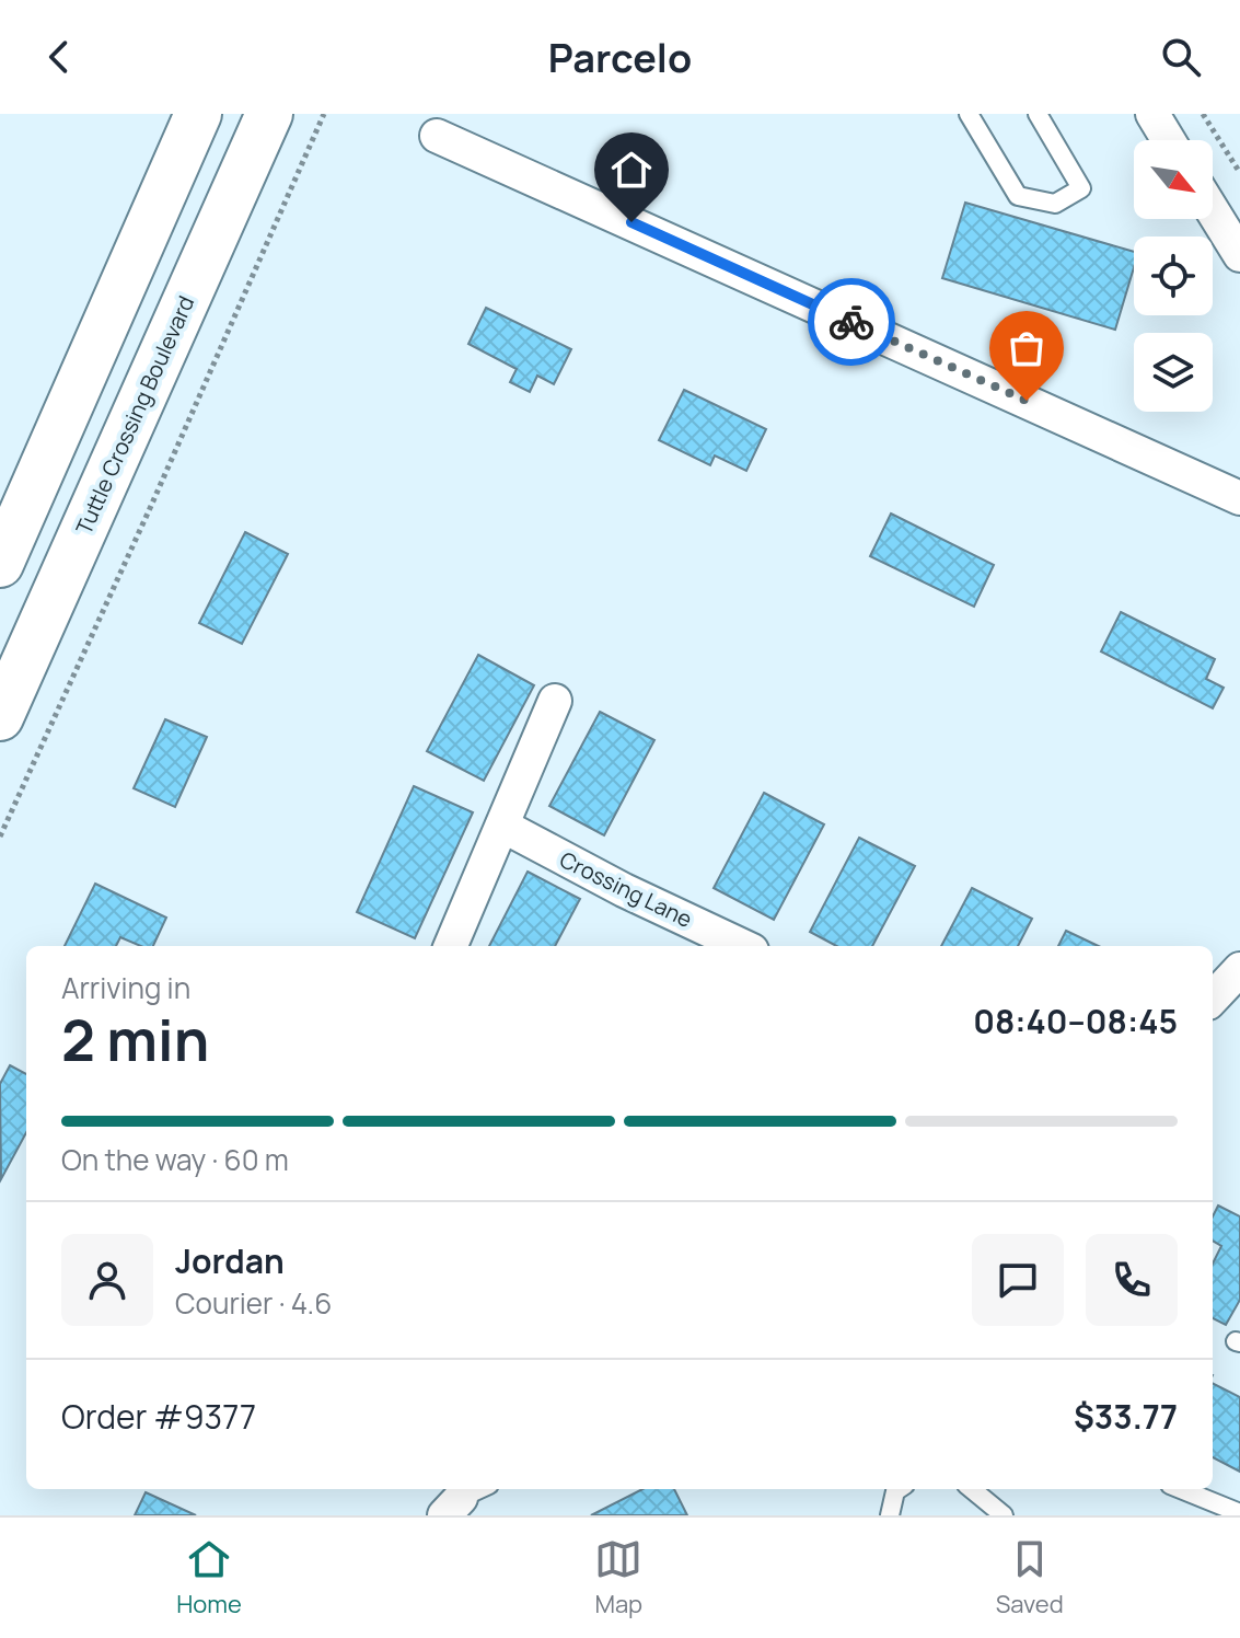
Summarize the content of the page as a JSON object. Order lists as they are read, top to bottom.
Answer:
{
  "streets": {
    "street": ["Tuttle Crossing Boulevard", "Crossing Lane"]
  },
  "north": "bottom right",
  "page": {
    "header": "Parcelo",
    "heading": ["2 min", "Arriving in", "08:40–08:45"],
    "panel": [
      "Jordan",
      "Courier · 4.6",
      "Order #9377",
      "$33.77"
    ],
    "bar": "On the way · 60 m",
    "tabs": ["Home", "Map", "Saved"]
  }
}
